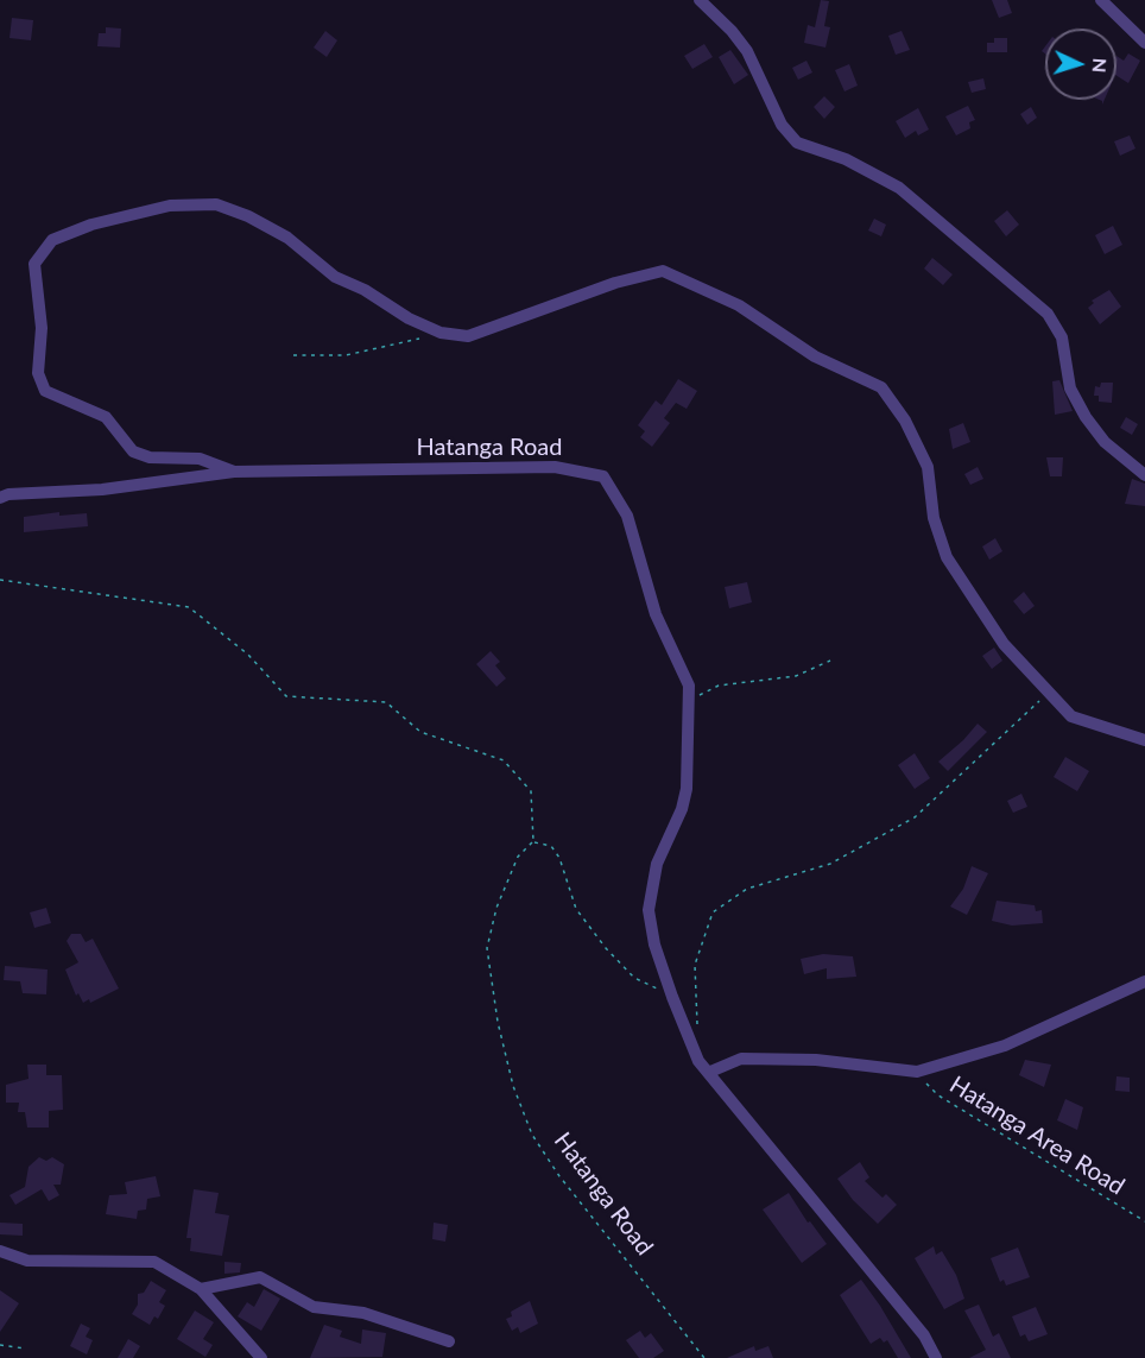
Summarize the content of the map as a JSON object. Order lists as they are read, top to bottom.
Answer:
{
  "streets": {
    "street": ["Hatanga Road"],
    "path": ["Hatanga Area Road"]
  },
  "north": "right"
}
